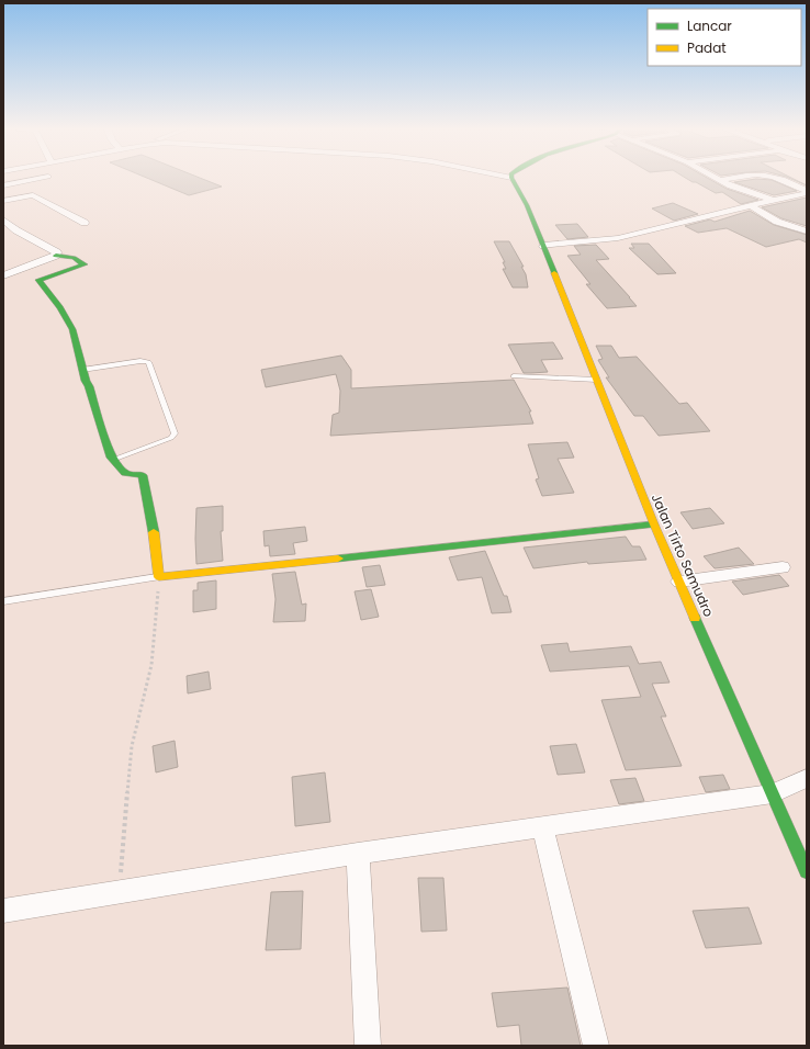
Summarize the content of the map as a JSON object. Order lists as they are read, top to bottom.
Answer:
{
  "streets": {
    "street": ["Jalan Tirto Samudro"]
  },
  "legend": ["Lancar", "Padat"]
}
